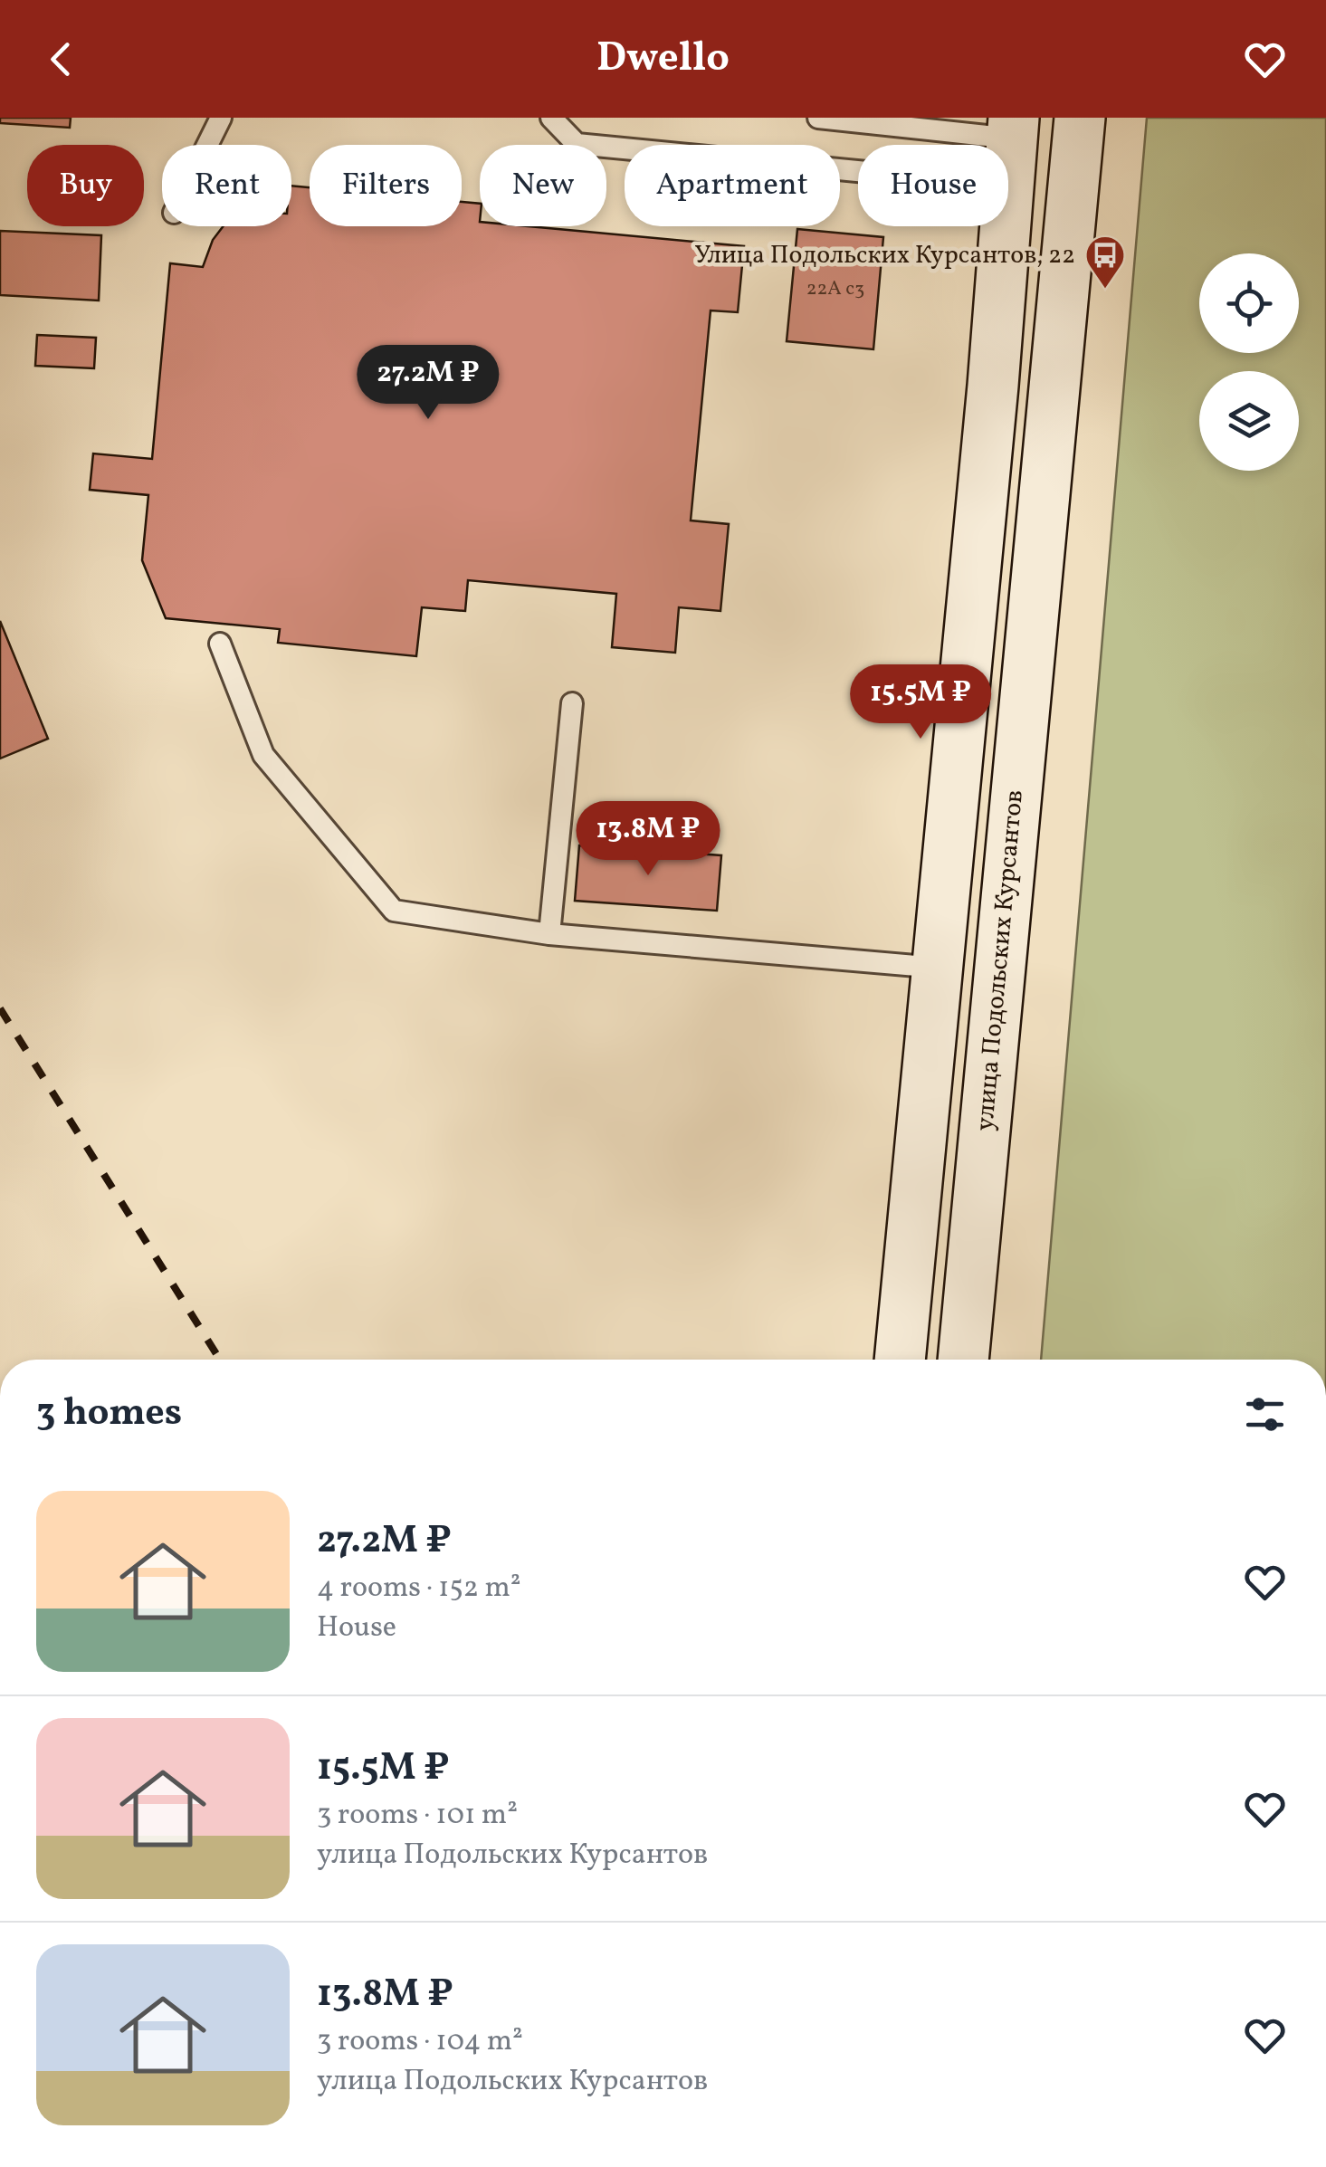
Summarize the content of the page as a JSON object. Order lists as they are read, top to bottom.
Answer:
{
  "streets": {
    "main road": ["улица Подольских Курсантов"]
  },
  "places": {
    "bus stop": ["Улица Подольских Курсантов, 22"]
  },
  "house_numbers": ["22А с3"],
  "page": {
    "header": "Dwello",
    "chip": [
      "Buy",
      "Rent",
      "Filters",
      "New",
      "Apartment",
      "House"
    ],
    "price": ["27.2M ₽", "15.5M ₽", "13.8M ₽"],
    "heading": "3 homes",
    "list": [
      {
        "name": "27.2M ₽",
        "note": "4 rooms · 152 m² · House"
      },
      {
        "name": "15.5M ₽",
        "note": "3 rooms · 101 m² · улица Подольских Курсантов"
      },
      {
        "name": "13.8M ₽",
        "note": "3 rooms · 104 m² · улица Подольских Курсантов"
      }
    ]
  }
}
